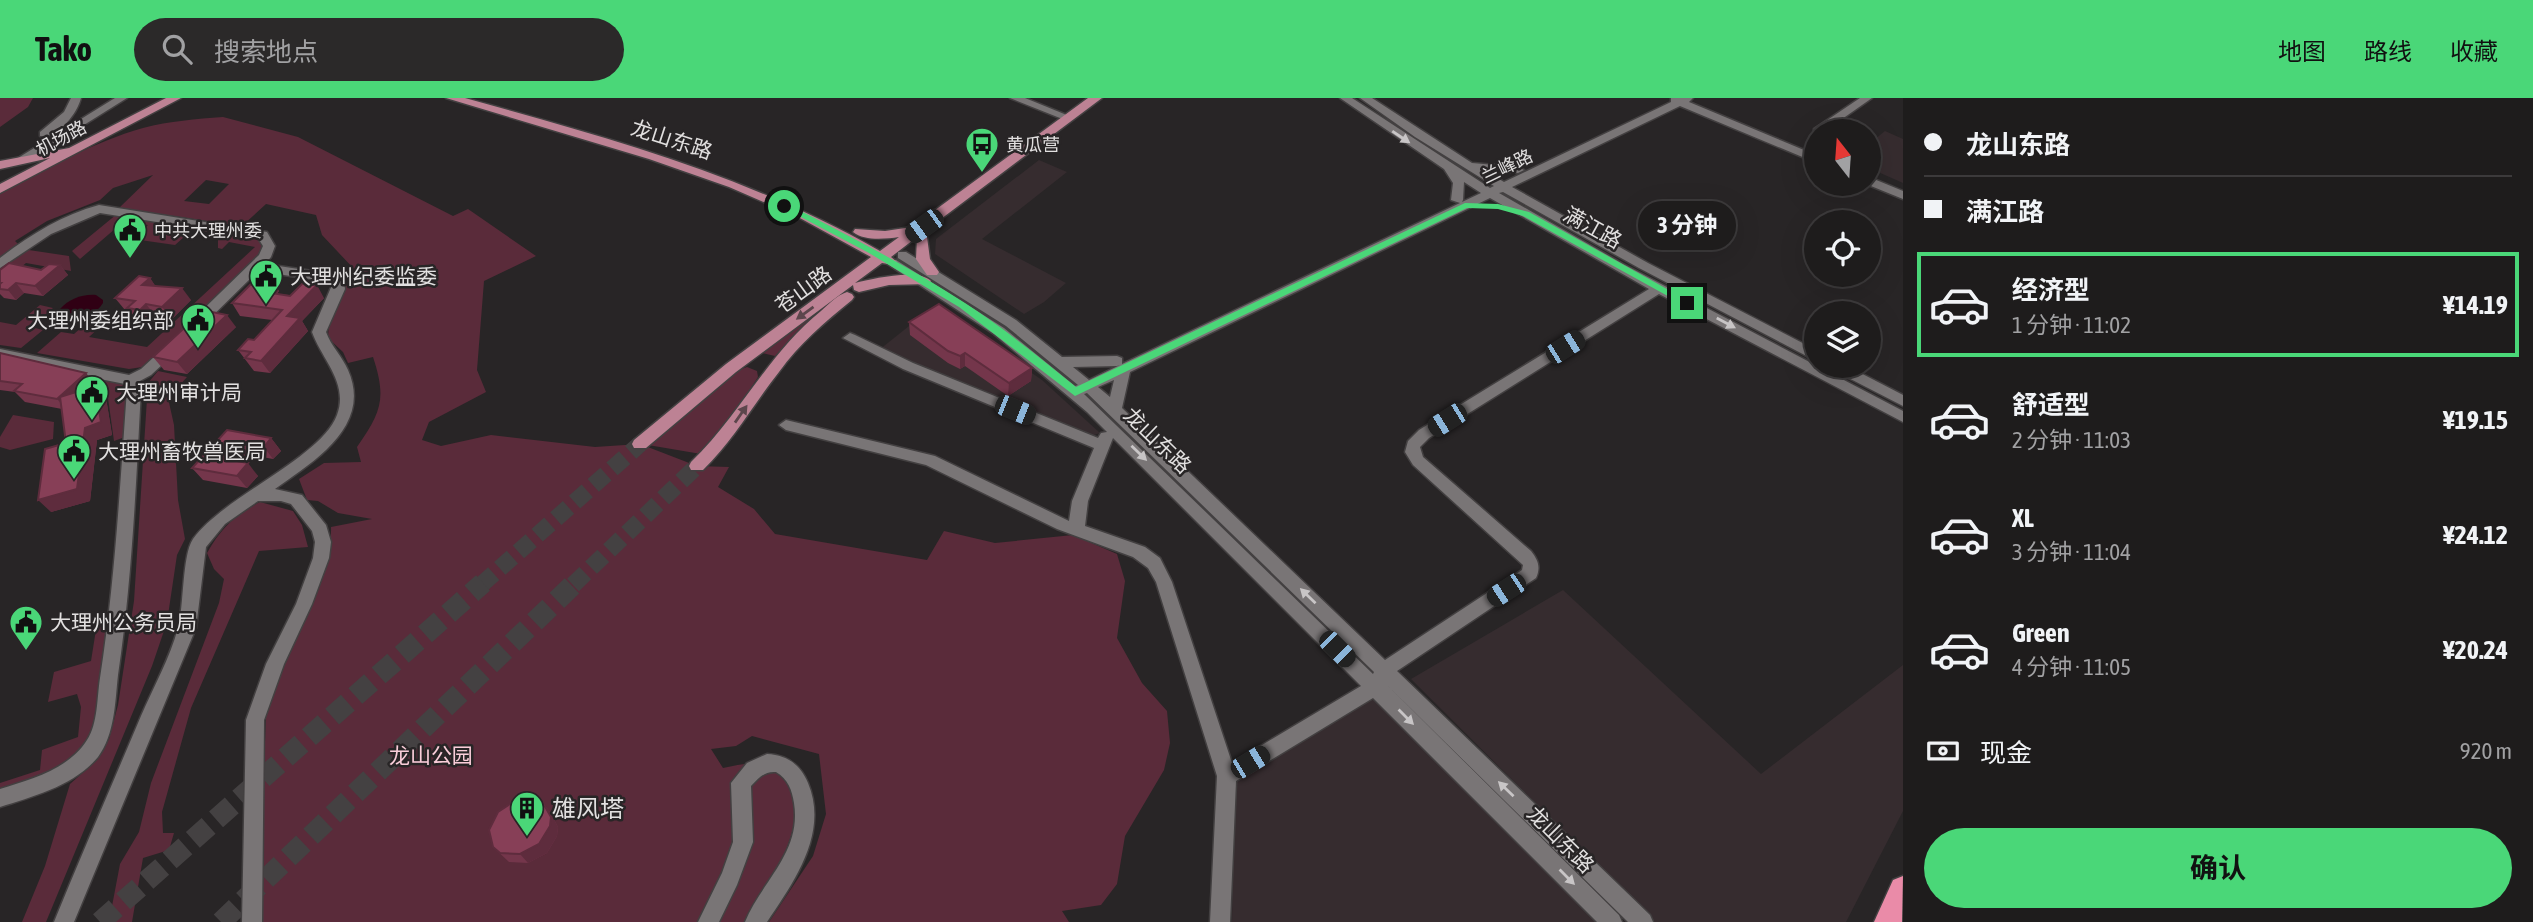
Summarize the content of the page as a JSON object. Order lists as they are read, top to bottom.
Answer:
{
  "streets": {
    "main road": ["机场路", "龙山东路", "苍山路"],
    "street": ["兰峰路", "满江路"]
  },
  "crossings": [
    ["龙山东路", "兰峰路"],
    ["龙山东路", "苍山路"],
    ["兰峰路", "满江路"]
  ],
  "parks": ["龙山公园"],
  "places": {
    "bus stop": ["黄瓜营"],
    "public building": [
      "中共大理州委",
      "大理州纪委监委",
      "大理州委组织部",
      "大理州审计局",
      "大理州畜牧兽医局",
      "大理州公务员局"
    ],
    "building": ["雄风塔"]
  },
  "north": "top",
  "page": {
    "header": "Tako",
    "search": "搜索地点",
    "nav": ["地图", "路线", "收藏"],
    "banner": ["龙山东路", "满江路"],
    "bubble": "3 分钟",
    "list": [
      {
        "name": "经济型",
        "note": "1 分钟 · 11:02",
        "value": "¥14.19"
      },
      {
        "name": "舒适型",
        "note": "2 分钟 · 11:03",
        "value": "¥19.15"
      },
      {
        "name": "XL",
        "note": "3 分钟 · 11:04",
        "value": "¥24.12"
      },
      {
        "name": "Green",
        "note": "4 分钟 · 11:05",
        "value": "¥20.24"
      }
    ],
    "pay": ["现金", "920 m"],
    "buttons": "确认"
  }
}
